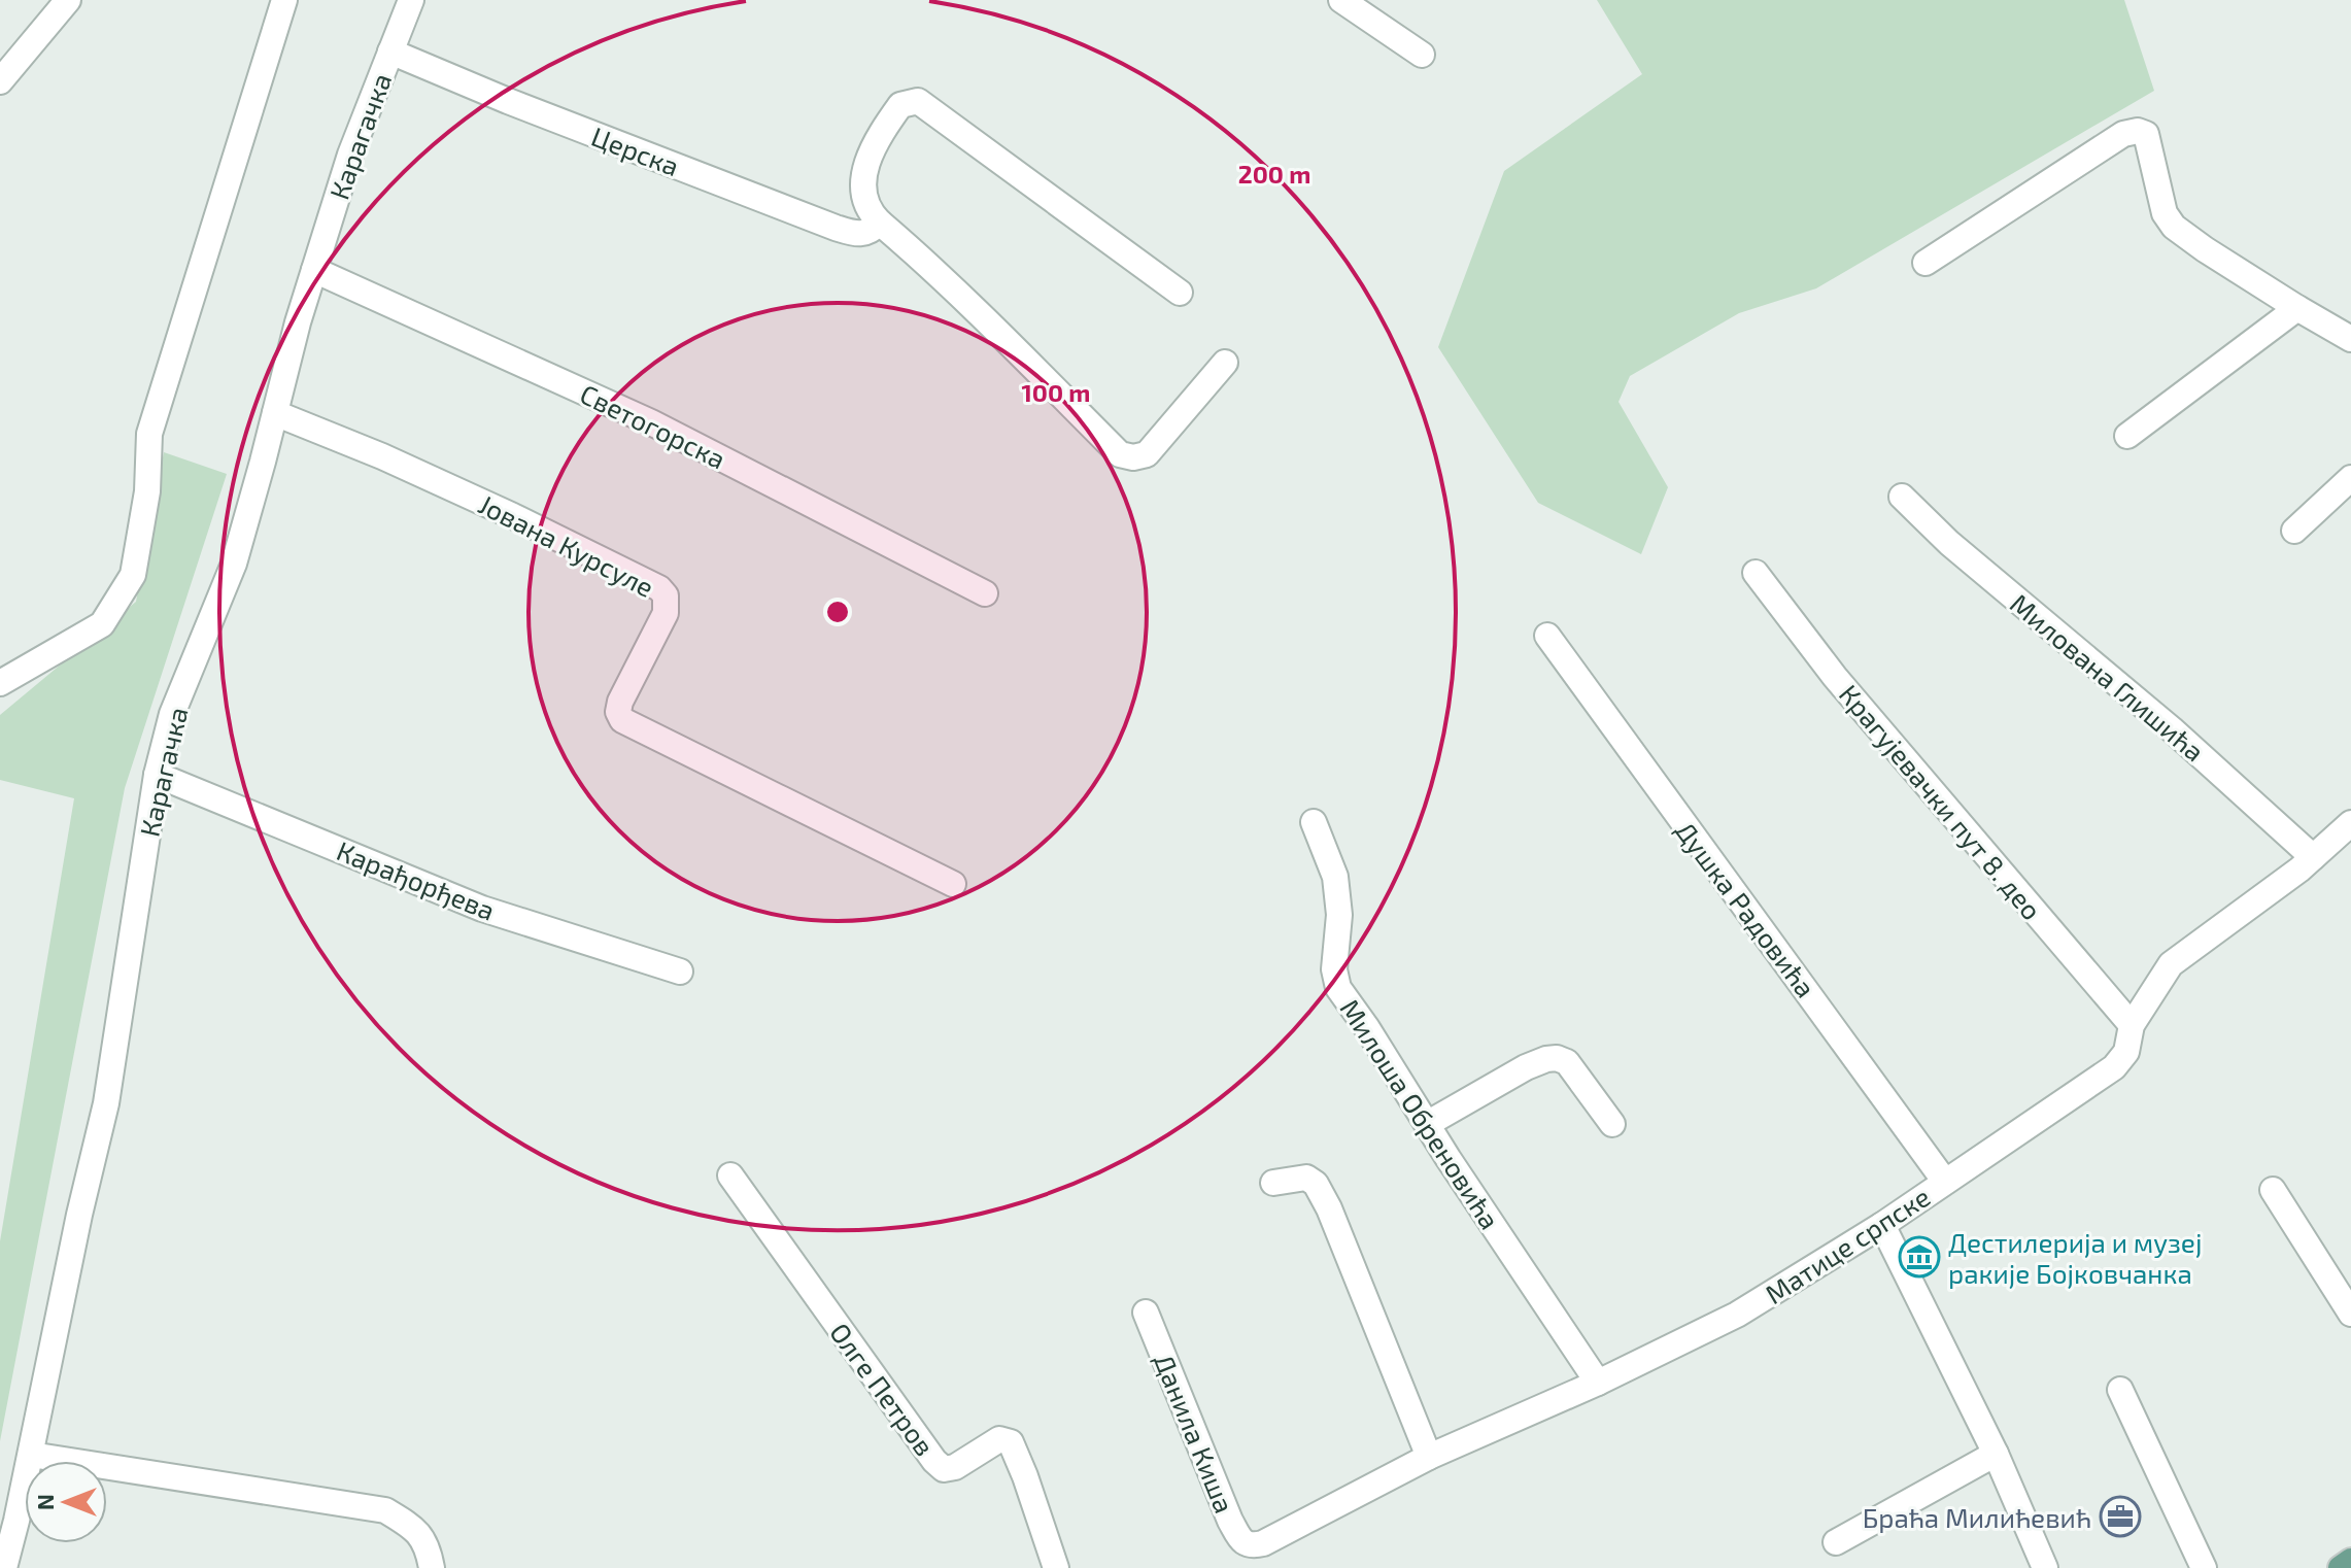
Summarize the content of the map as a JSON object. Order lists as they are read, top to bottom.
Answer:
{
  "streets": {
    "street": [
      "Карагачка",
      "Церска",
      "Светогорска",
      "Јована Курсуле",
      "Милована Глишића",
      "Крагујевачки пут 8. део",
      "Карађорђева",
      "Душка Радовића",
      "Милоша Обреновића",
      "Матице српске",
      "Олге Петров",
      "Данила Киша"
    ]
  },
  "crossings": [
    ["Карагачка", "Церска"],
    ["Карагачка", "Светогорска"],
    ["Карагачка", "Јована Курсуле"],
    ["Карагачка", "Карађорђева"],
    ["Милована Глишића", "Матице српске"],
    ["Крагујевачки пут 8. део", "Матице српске"],
    ["Душка Радовића", "Матице српске"],
    ["Милоша Обреновића", "Матице српске"],
    ["Матице српске", "Данила Киша"]
  ],
  "places": {
    "museum": ["Дестилерија и музеј ракије Бојковчанка"],
    "office": ["Браћа Милићевић"]
  },
  "north": "left",
  "rings": ["200 m", "100 m"]
}
